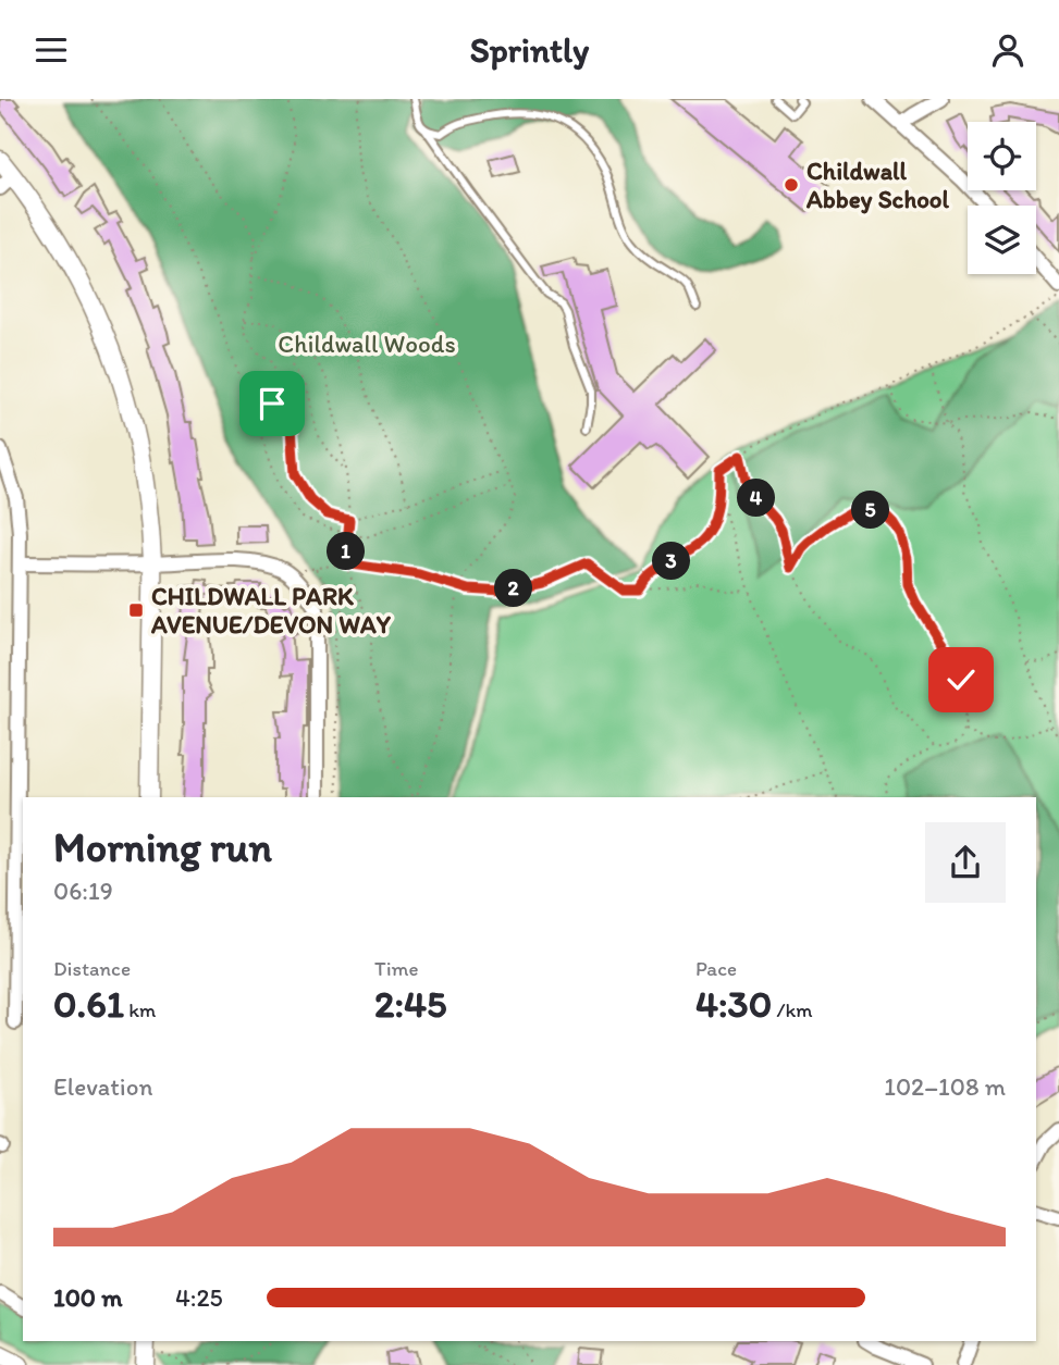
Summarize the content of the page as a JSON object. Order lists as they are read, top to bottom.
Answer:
{
  "parks": ["Childwall Woods"],
  "places": {
    "other": ["Childwall Abbey School"],
    "transit": ["CHILDWALL PARK AVENUE/DEVON WAY"]
  },
  "page": {
    "header": "Sprintly",
    "pins": [
      "4",
      "5",
      "1",
      "3",
      "2"
    ],
    "heading": ["Morning run", "06:19"],
    "stats": [
      ["Distance", "0.61 km"],
      ["Time", "2:45"],
      ["Pace", "4:30 /km"]
    ],
    "chart": ["Elevation", "102–108 m"],
    "list": [
      {
        "name": "100 m",
        "note": "4:25"
      }
    ]
  }
}
